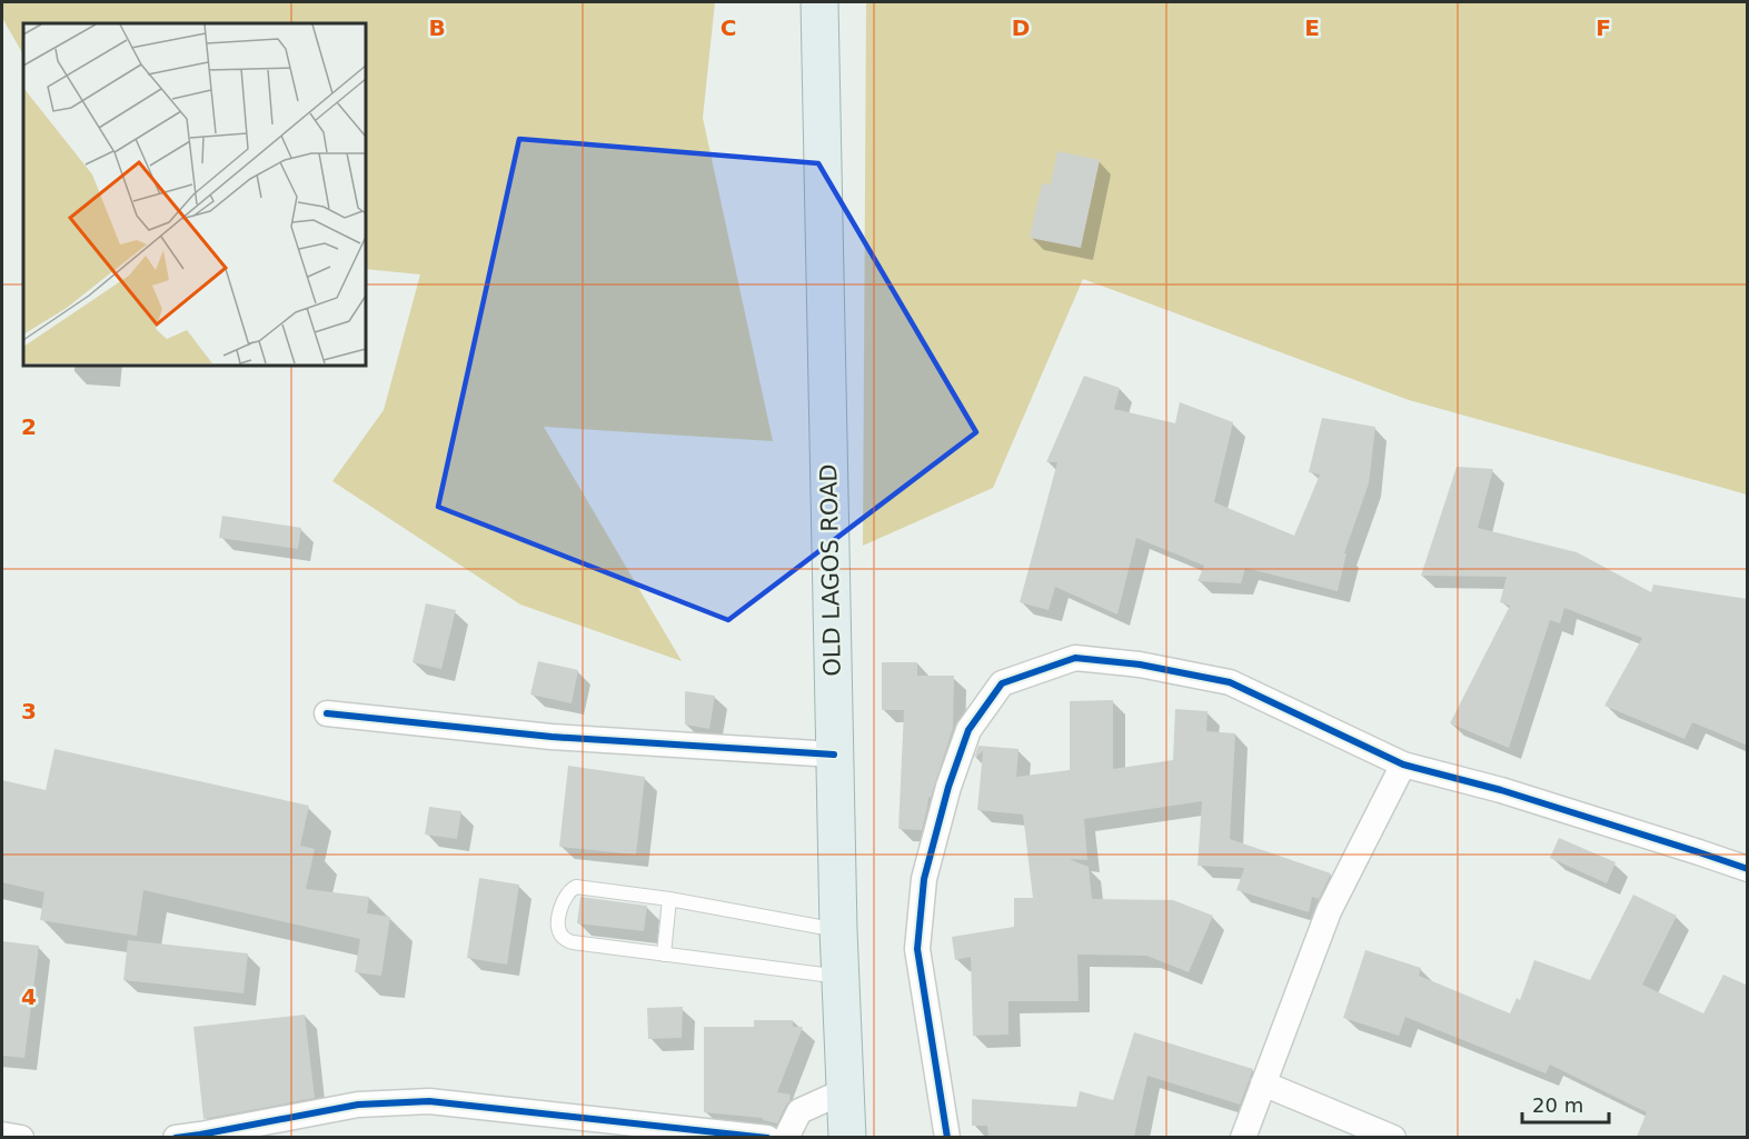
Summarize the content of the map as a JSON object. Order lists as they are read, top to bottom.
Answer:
{
  "streets": {
    "main road": ["OLD LAGOS ROAD"]
  },
  "scale_bar": "20 m",
  "grid": {
    "columns": [
      "B",
      "C",
      "D",
      "E",
      "F"
    ],
    "rows": ["2", "3", "4"]
  }
}
